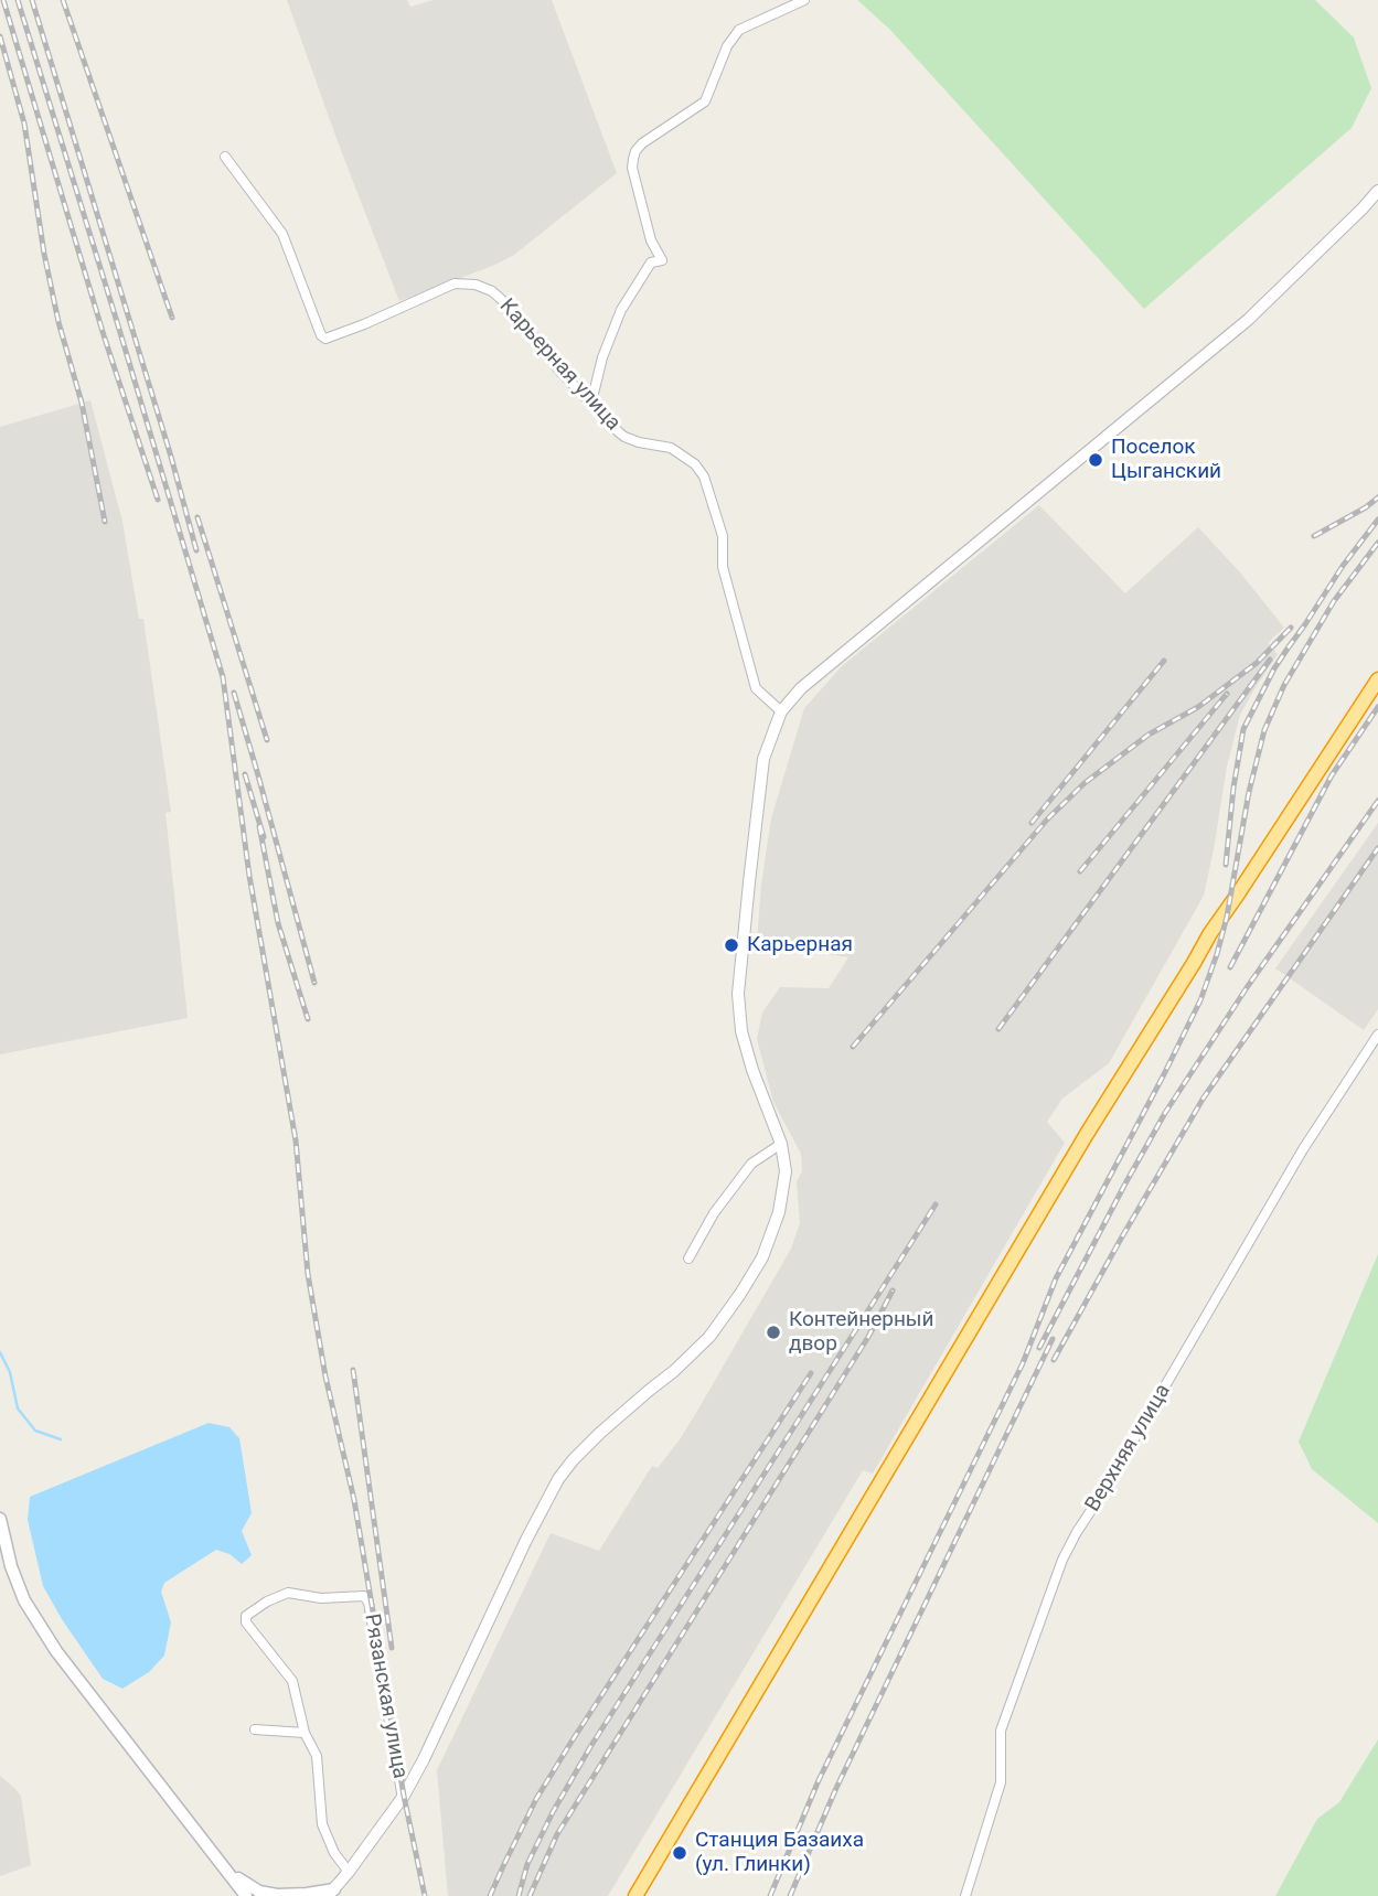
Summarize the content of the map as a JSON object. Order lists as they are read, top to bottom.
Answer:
{
  "streets": {
    "street": ["Карьерная улица", "Верхняя улица", "Рязанская улица"]
  },
  "places": [
    "Поселок Цыганский",
    "Карьерная",
    "Контейнерный двор",
    "Станция Базаиха (ул. Глинки)"
  ]
}
